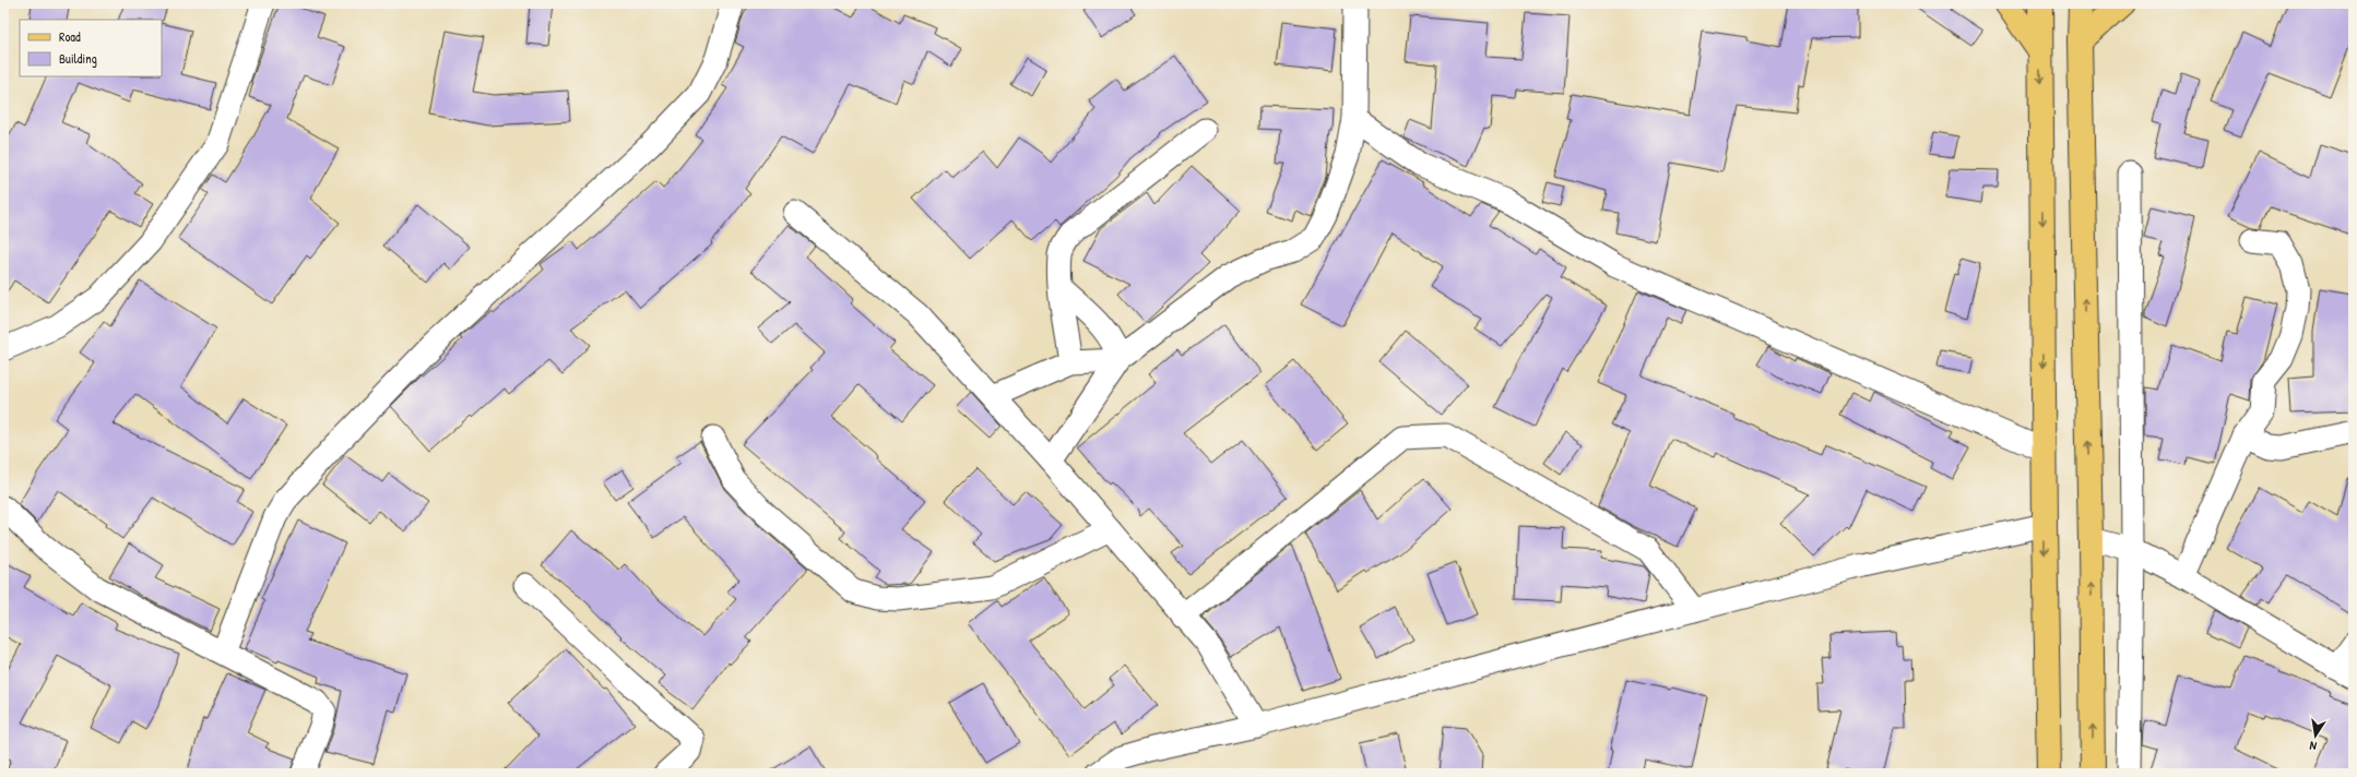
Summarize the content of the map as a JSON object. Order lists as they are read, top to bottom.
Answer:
{
  "legend": ["Road", "Building"],
  "north": "bottom"
}
